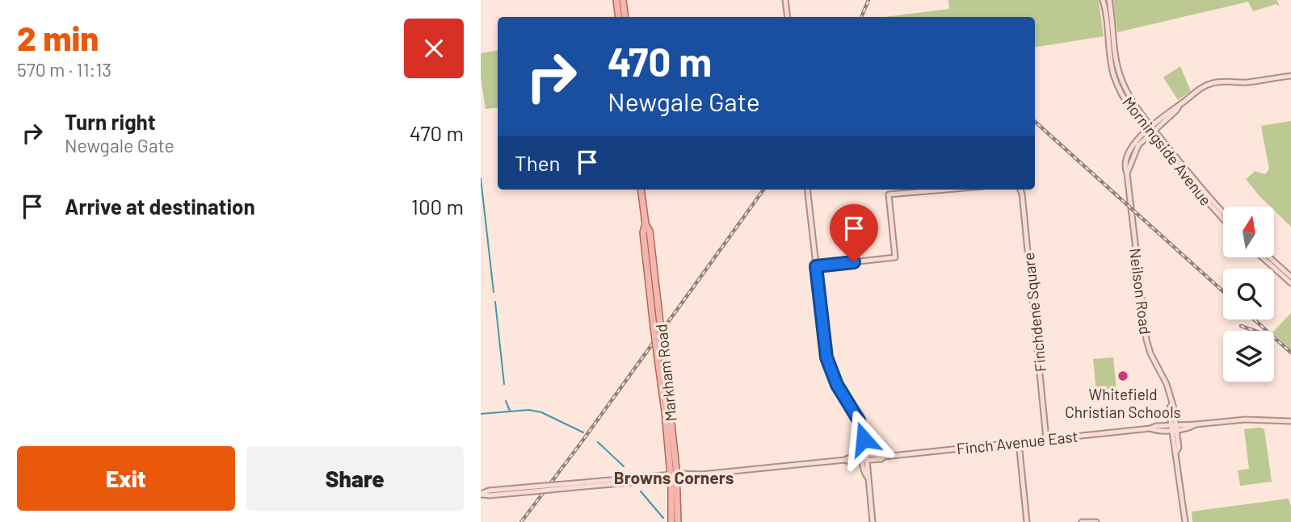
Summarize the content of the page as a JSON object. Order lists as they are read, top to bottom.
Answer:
{
  "streets": {
    "main road": [
      "Morningside Avenue",
      "Neilson Road",
      "Finchdene Square",
      "Markham Road",
      "Finch Avenue East"
    ]
  },
  "crossings": [
    ["Morningside Avenue", "Neilson Road"],
    ["Neilson Road", "Finch Avenue East"],
    ["Finchdene Square", "Finch Avenue East"],
    ["Markham Road", "Finch Avenue East"]
  ],
  "districts": ["Browns Corners"],
  "places": ["Whitefield Christian Schools"],
  "north": "top",
  "page": {
    "heading": ["2 min", "570 m · 11:13"],
    "turn": ["470 m", "Newgale Gate"],
    "list": [
      {
        "name": "Turn right",
        "note": "Newgale Gate",
        "value": "470 m"
      },
      {
        "name": "Arrive at destination",
        "value": "100 m"
      }
    ],
    "then": "Then",
    "buttons": ["Exit", "Share"]
  }
}
